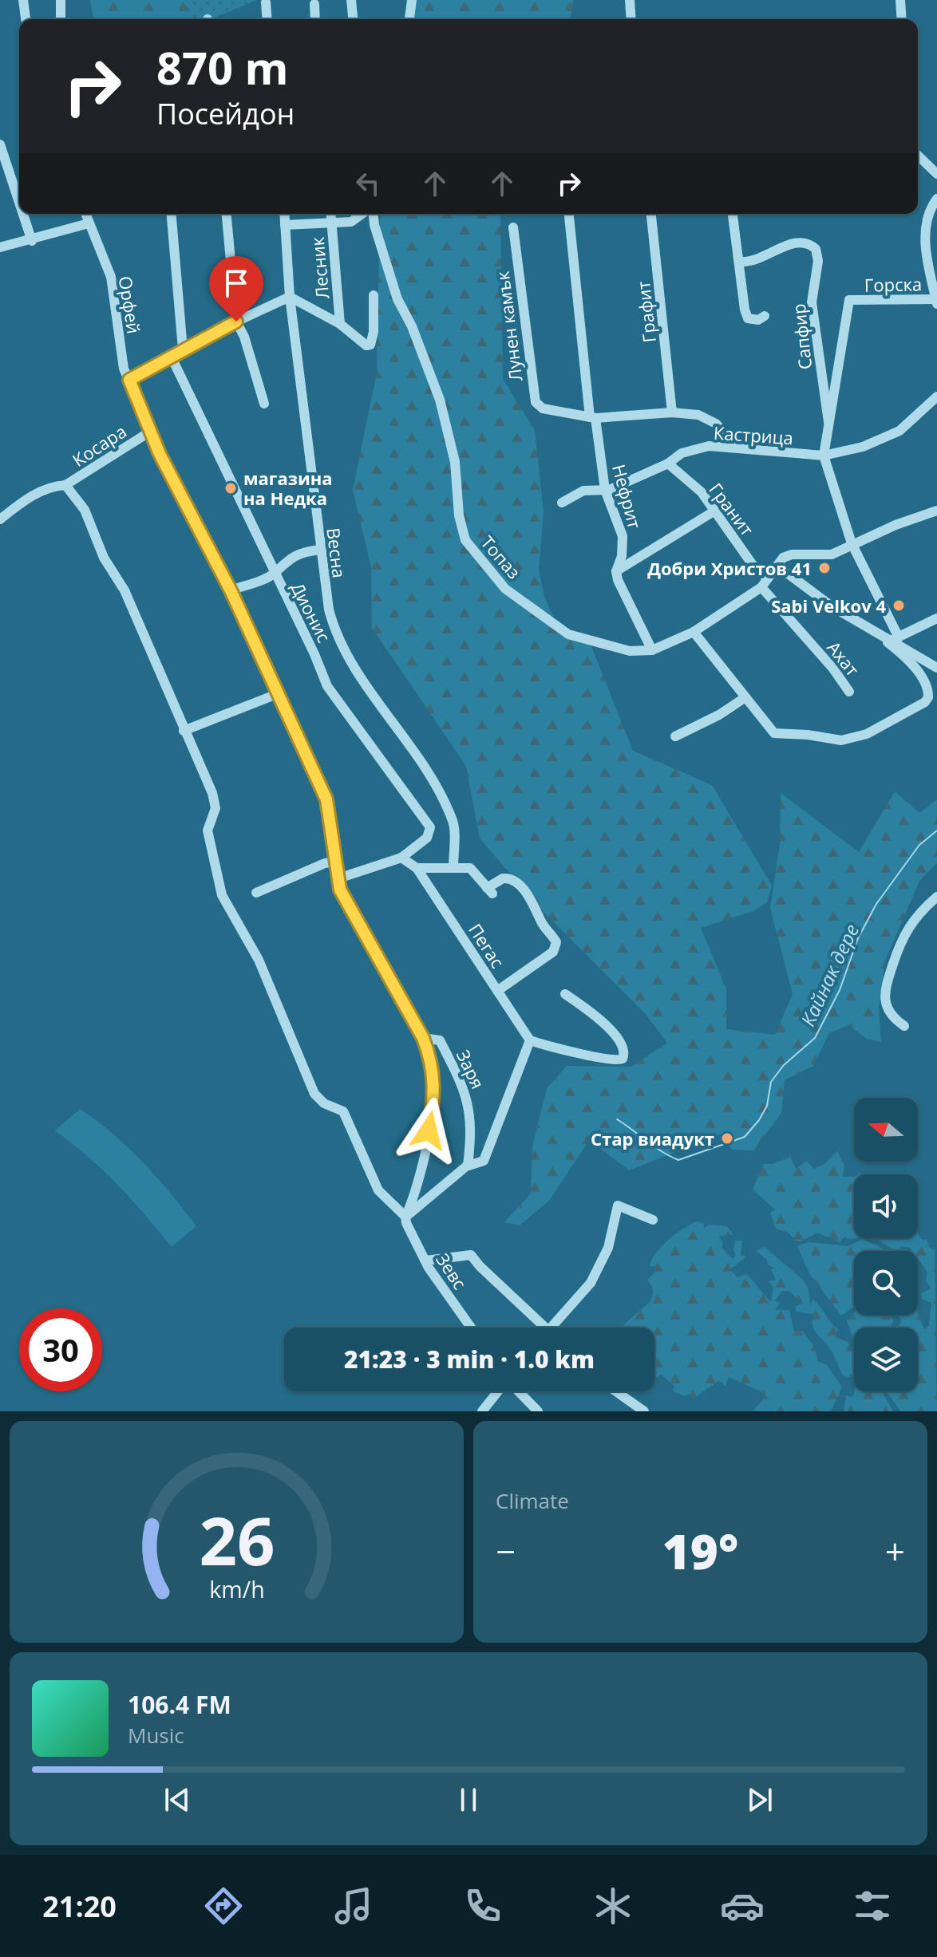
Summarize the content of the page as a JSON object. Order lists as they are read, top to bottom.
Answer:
{
  "streets": {
    "street": [
      "Лесник",
      "Горска",
      "Орфей",
      "Графит",
      "Лунен камък",
      "Сапфир",
      "Кастрица",
      "Косара",
      "Нефрит",
      "Гранит",
      "Весна",
      "Топаз",
      "Дионис",
      "Ахат",
      "Пегас",
      "Заря",
      "Зевс"
    ]
  },
  "crossings": [
    ["Горска", "Сапфир"],
    ["Орфей", "Косара"],
    ["Орфей", "Заря"],
    ["Орфей", "Зевс"],
    ["Лунен камък", "Нефрит"],
    ["Кастрица", "Нефрит"],
    ["Кастрица", "Гранит"],
    ["Гранит", "Топаз"],
    ["Гранит", "Ахат"],
    ["Топаз", "Ахат"],
    ["Пегас", "Заря"],
    ["Заря", "Зевс"]
  ],
  "water": ["Кайнак дере"],
  "places": [
    "магазина на Недка",
    "Добри Христов 41",
    "Sabi Velkov 4",
    "Стар виадукт"
  ],
  "north": "left",
  "page": {
    "turn": ["870 m", "Посейдон"],
    "limit": "30",
    "trip": "21:23 · 3 min · 1.0 km",
    "tile": "Climate",
    "heat": ["−", "19°", "+"],
    "song": ["106.4 FM", "Music"],
    "tabs": "21:20",
    "gauge": ["26", "km/h"]
  }
}
